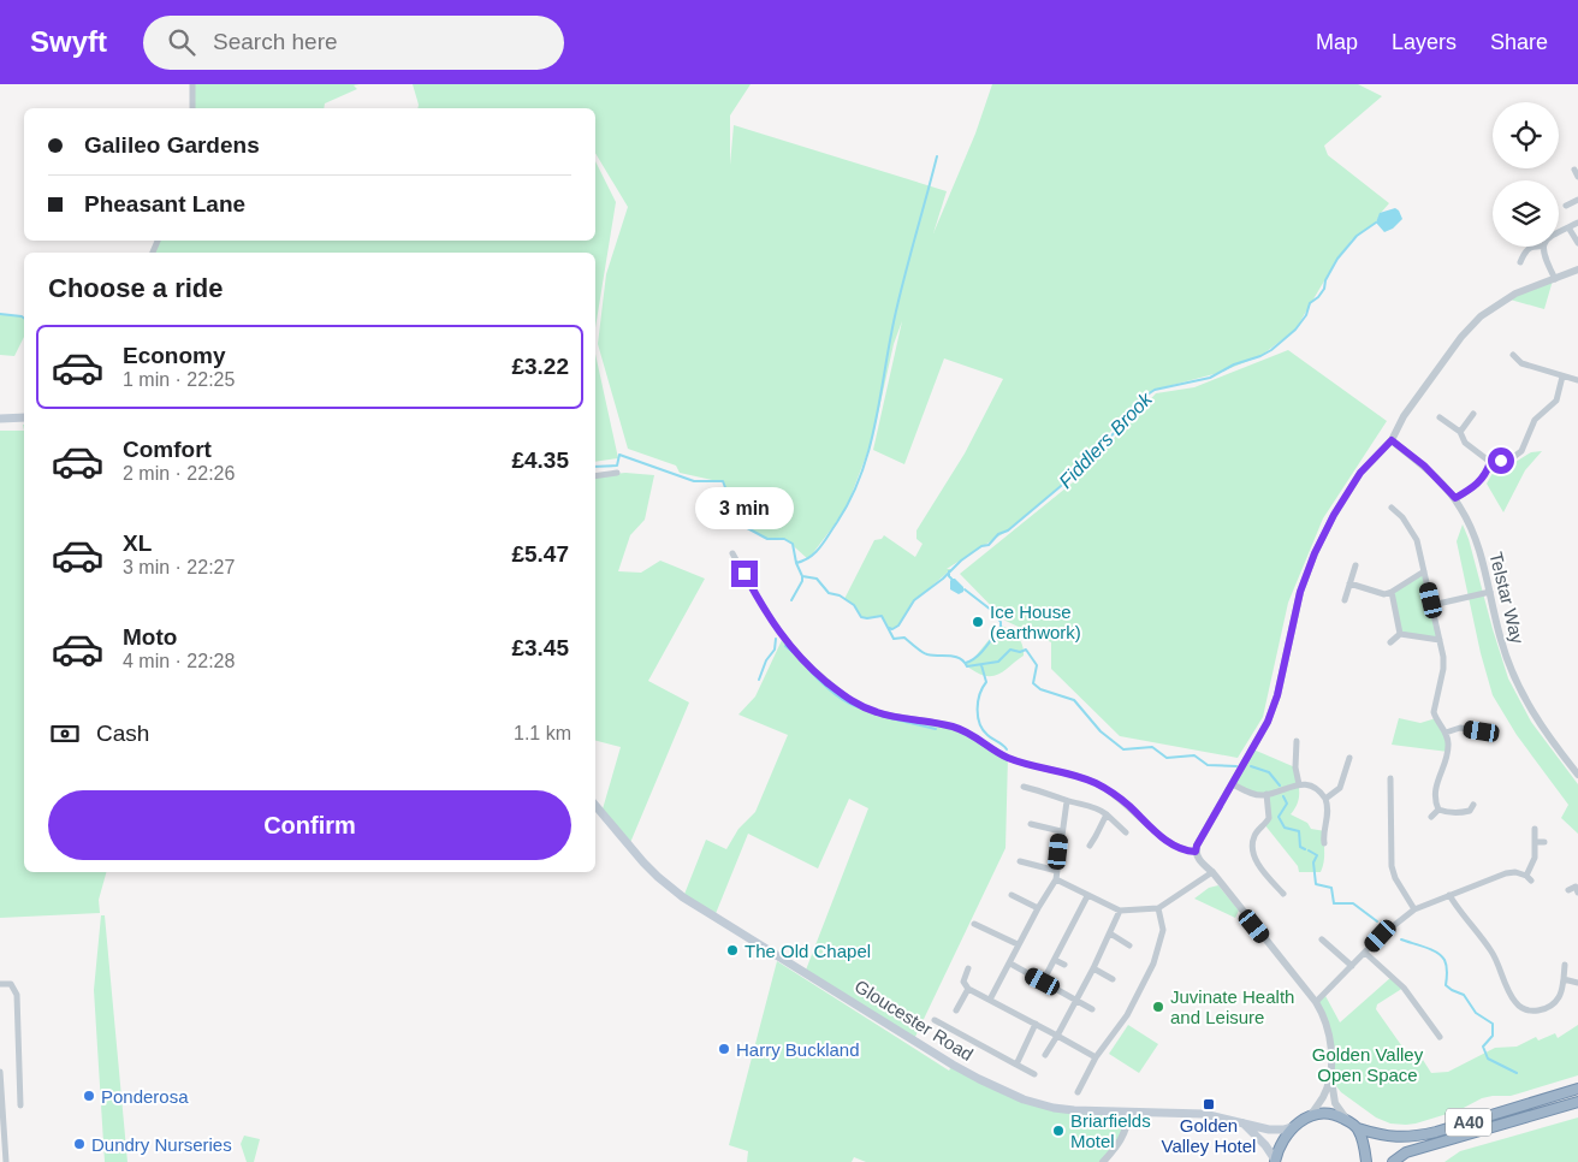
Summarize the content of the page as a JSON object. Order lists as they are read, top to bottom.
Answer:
{
  "streets": {
    "highway": ["A40"],
    "main road": ["Gloucester Road"],
    "street": ["Telstar Way"]
  },
  "water": ["Fiddlers Brook"],
  "parks": ["Golden Valley Open Space"],
  "places": {
    "other": [
      "Ice House (earthwork)",
      "The Old Chapel",
      "Juvinate Health and Leisure",
      "Harry Buckland",
      "Ponderosa",
      "Briarfields Motel",
      "Dundry Nurseries"
    ],
    "transit": ["Golden Valley Hotel"]
  },
  "page": {
    "header": "Swyft",
    "search": "Search here",
    "nav": ["Map", "Layers", "Share"],
    "banner": ["Galileo Gardens", "Pheasant Lane"],
    "heading": "Choose a ride",
    "list": [
      {
        "name": "Economy",
        "note": "1 min · 22:25",
        "value": "£3.22"
      },
      {
        "name": "Comfort",
        "note": "2 min · 22:26",
        "value": "£4.35"
      },
      {
        "name": "XL",
        "note": "3 min · 22:27",
        "value": "£5.47"
      },
      {
        "name": "Moto",
        "note": "4 min · 22:28",
        "value": "£3.45"
      }
    ],
    "bubble": "3 min",
    "pay": ["Cash", "1.1 km"],
    "buttons": "Confirm"
  }
}
